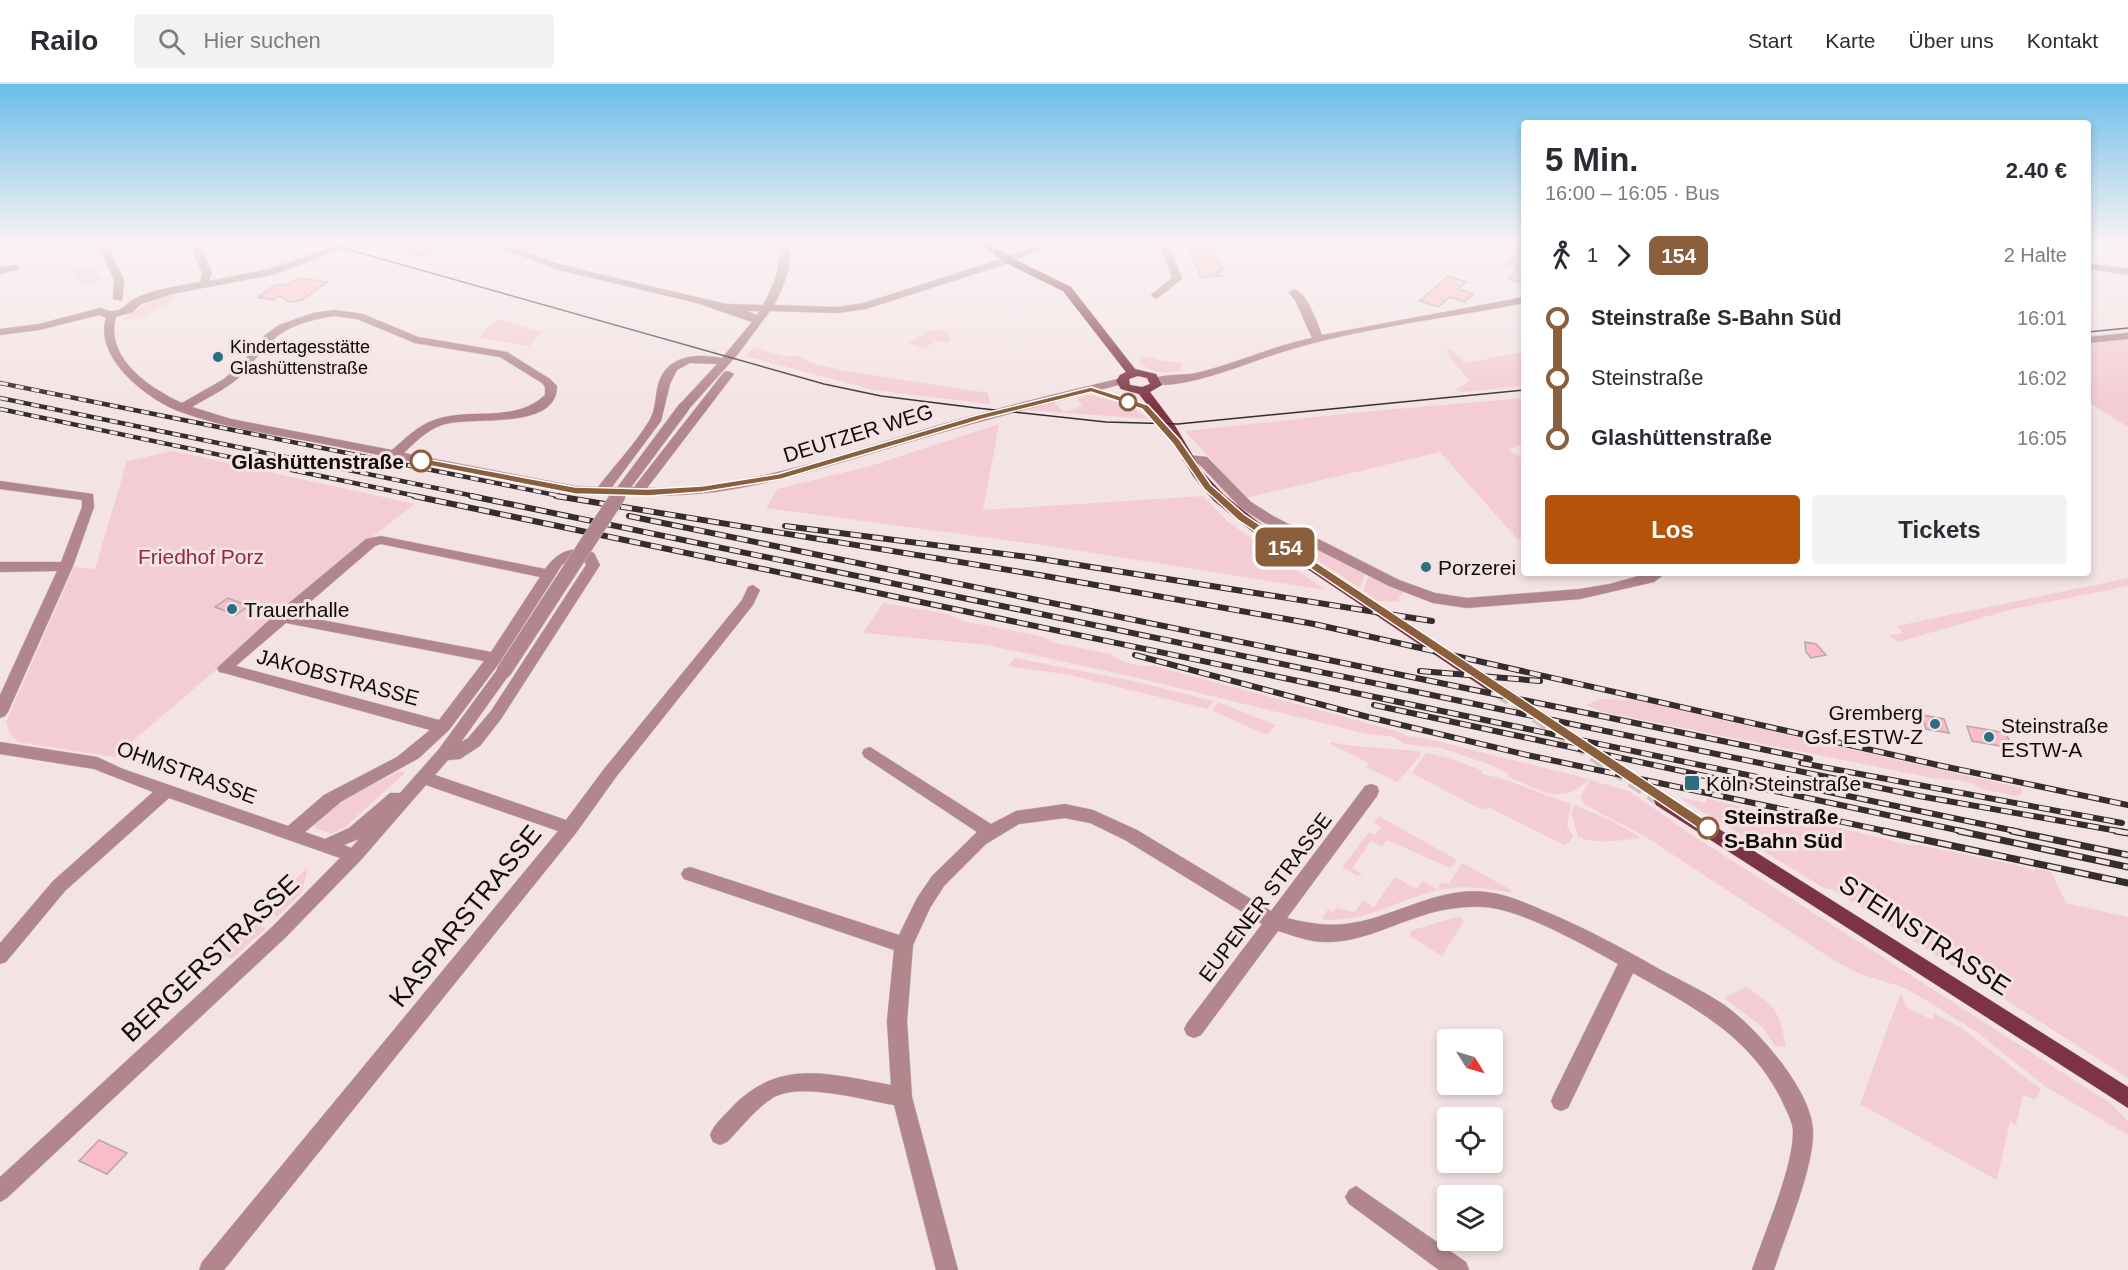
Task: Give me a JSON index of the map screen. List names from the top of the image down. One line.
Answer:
{"streets":{"main road":["STEINSTRASSE"],"street":["DEUTZER WEG","JAKOBSTRASSE","OHMSTRASSE","EUPENER STRASSE","KASPARSTRASSE","BERGERSTRASSE"]},"crossings":[["DEUTZER WEG","BERGERSTRASSE"],["JAKOBSTRASSE","BERGERSTRASSE"],["OHMSTRASSE","BERGERSTRASSE"]],"parks":["Friedhof Porz"],"places":{"other":["Kindertagesstätte Glashüttenstraße","Glashüttenstraße","Porzerei","Trauerhalle","Gremberg Gsf ESTW-Z","Steinstraße ESTW-A","Steinstraße S-Bahn Süd"],"transit":["Köln Steinstraße"]},"lines":["bus line 154"],"north":"bottom right","page":{"header":"Railo","search":"Hier suchen","nav":["Start","Karte","Über uns","Kontakt"],"on_map":"154","heading":["5 Min.","16:00 – 16:05 · Bus","2.40 €"],"legs":["1","154","2 Halte"],"list":[{"name":"Steinstraße S-Bahn Süd","value":"16:01"},{"name":"Steinstraße","value":"16:02"},{"name":"Glashüttenstraße","value":"16:05"}],"buttons":["Los","Tickets"]}}
